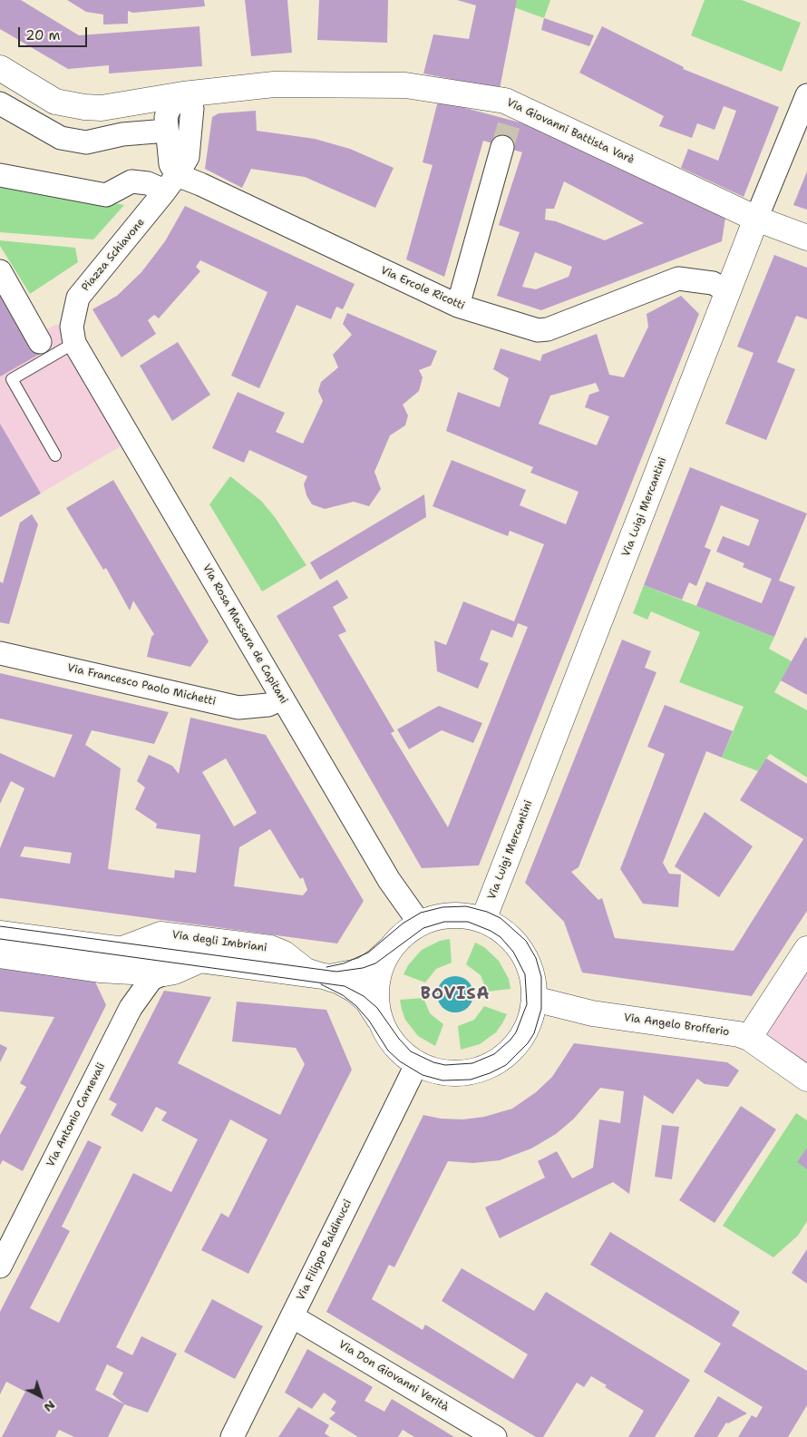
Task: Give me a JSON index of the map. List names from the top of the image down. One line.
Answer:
{"streets":{"street":["Via Giovanni Battista Varè","Piazza Schiavone","Via Ercole Ricotti","Via Luigi Mercantini","Via Rosa Massara de Capitani","Via Francesco Paolo Michetti","Via degli Imbriani","Via Angelo Brofferio","Via Antonio Carnevali","Via Filippo Baldinucci","Via Don Giovanni Verità"]},"crossings":[["Via Giovanni Battista Varè","Piazza Schiavone"],["Via Giovanni Battista Varè","Via Luigi Mercantini"],["Piazza Schiavone","Via Ercole Ricotti"],["Piazza Schiavone","Via Rosa Massara de Capitani"],["Via Ercole Ricotti","Via Luigi Mercantini"],["Via Luigi Mercantini","Via Rosa Massara de Capitani"],["Via Luigi Mercantini","Via degli Imbriani"],["Via Luigi Mercantini","Via Angelo Brofferio"],["Via Luigi Mercantini","Via Filippo Baldinucci"],["Via Rosa Massara de Capitani","Via Francesco Paolo Michetti"],["Via Rosa Massara de Capitani","Via degli Imbriani"],["Via Rosa Massara de Capitani","Via Angelo Brofferio"],["Via Rosa Massara de Capitani","Via Filippo Baldinucci"],["Via degli Imbriani","Via Angelo Brofferio"],["Via degli Imbriani","Via Antonio Carnevali"],["Via degli Imbriani","Via Filippo Baldinucci"],["Via Angelo Brofferio","Via Filippo Baldinucci"],["Via Filippo Baldinucci","Via Don Giovanni Verità"]],"districts":["BOVISA"],"scale_bar":"20 m","north":"bottom right"}
